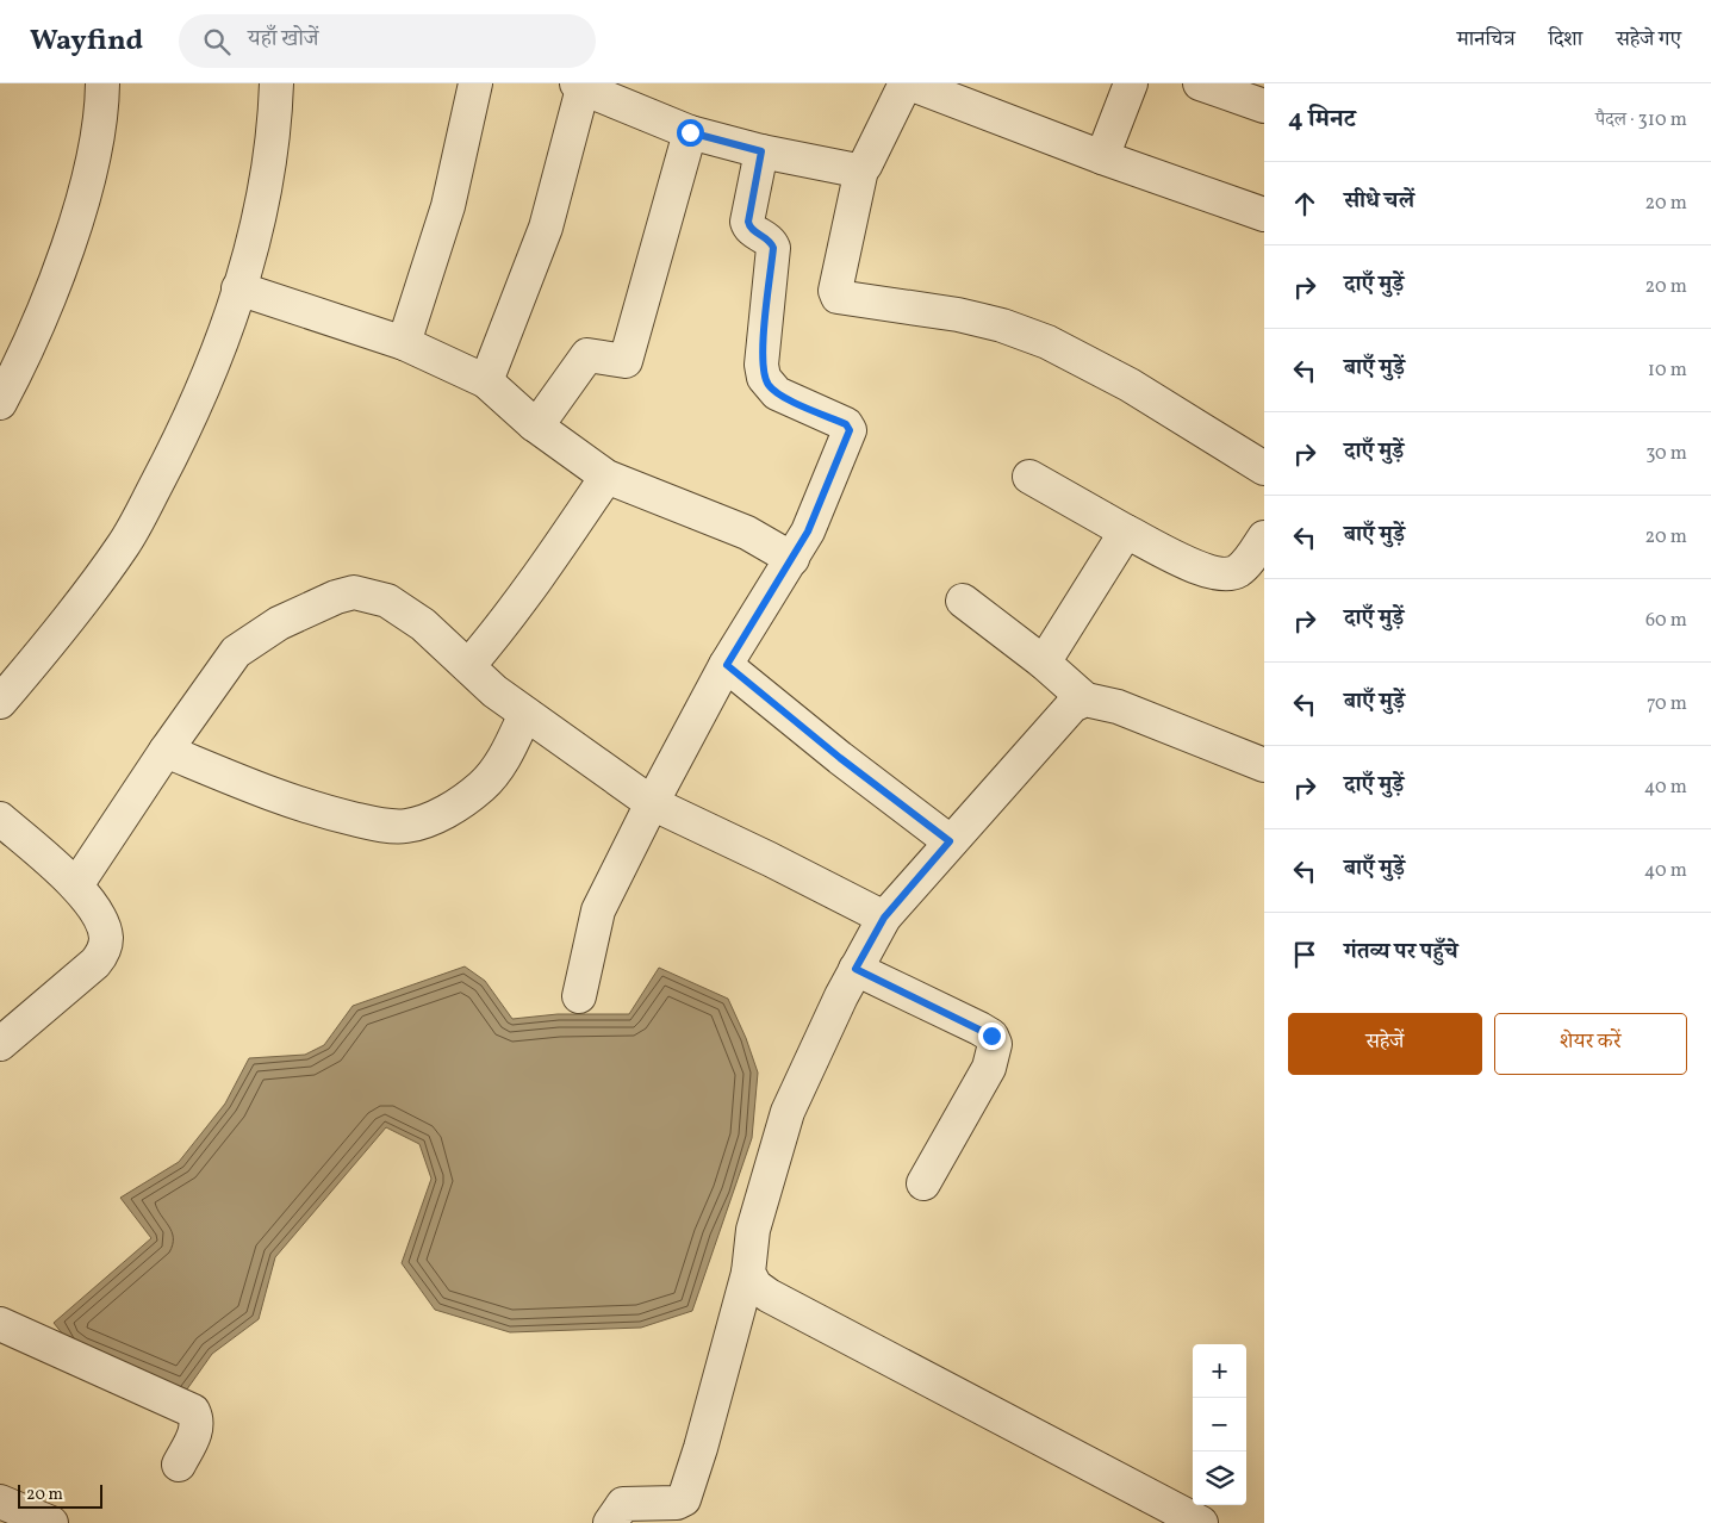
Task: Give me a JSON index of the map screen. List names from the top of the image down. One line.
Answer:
{"scale_bar":"20 m","page":{"header":"Wayfind","search":"यहाँ खोजें","nav":["मानचित्र","दिशा","सहेजे गए"],"heading":["4 मिनट","पैदल · 310 m"],"list":[["सीधे चलें","20 m"],["दाएँ मुड़ें","20 m"],["बाएँ मुड़ें","10 m"],["दाएँ मुड़ें","30 m"],["बाएँ मुड़ें","20 m"],["दाएँ मुड़ें","60 m"],["बाएँ मुड़ें","70 m"],["दाएँ मुड़ें","40 m"],["बाएँ मुड़ें","40 m"],"गंतव्य पर पहुँचे"],"buttons":["सहेजें","शेयर करें"],"map_buttons":["+","−"],"scale":"20 m"}}
